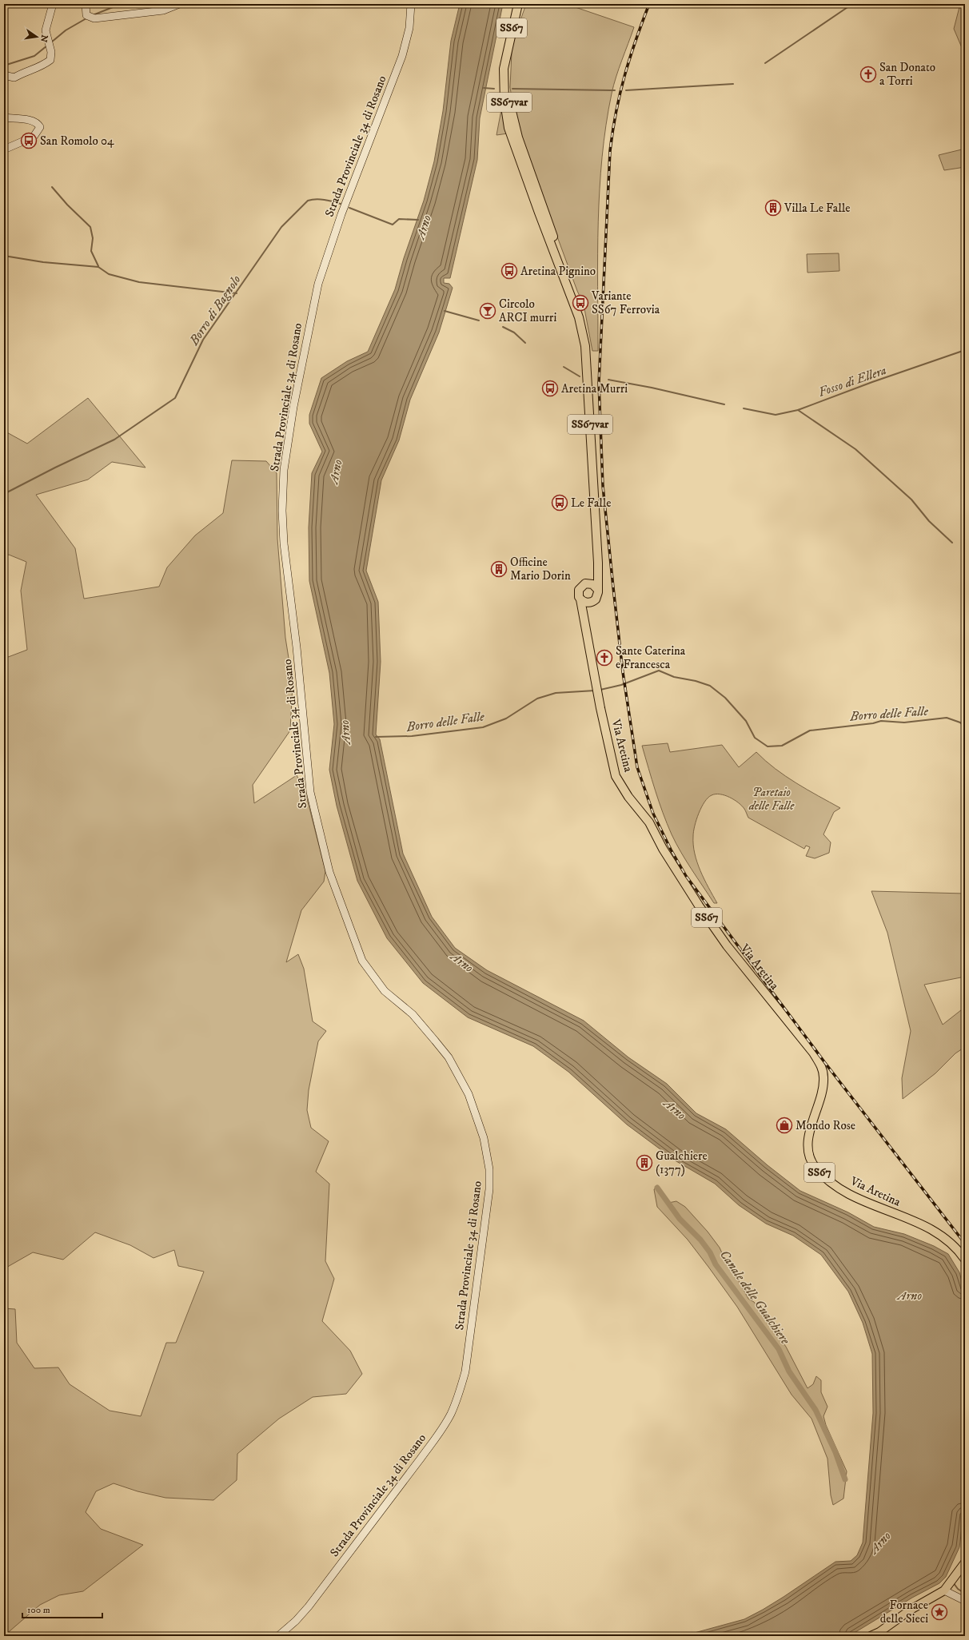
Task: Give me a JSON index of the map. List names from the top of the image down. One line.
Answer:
{"streets":{"main road":["SS67","SS67var","Strada Provinciale 34 di Rosano","Via Aretina"]},"crossings":[["SS67","SS67var"],["SS67var","Via Aretina"]],"water":["Arno","Borro di Bagnolo","Fosso di Ellera","Borro delle Falle","Canale delle Gualchiere"],"parks":["Paretaio delle Falle"],"places":{"church":["San Donato a Torri","Sante Caterina e Francesca"],"bus stop":["San Romolo 04","Aretina Pignino","Variante SS67 Ferrovia","Aretina Murri","Le Falle"],"building":["Villa Le Falle","Officine Mario Dorin","Gualchiere (1377)"],"bar":["Circolo ARCI murri"],"shop":["Mondo Rose"],"place":["Fornace delle Sieci"]},"scale_bar":"100 m","north":"right"}
